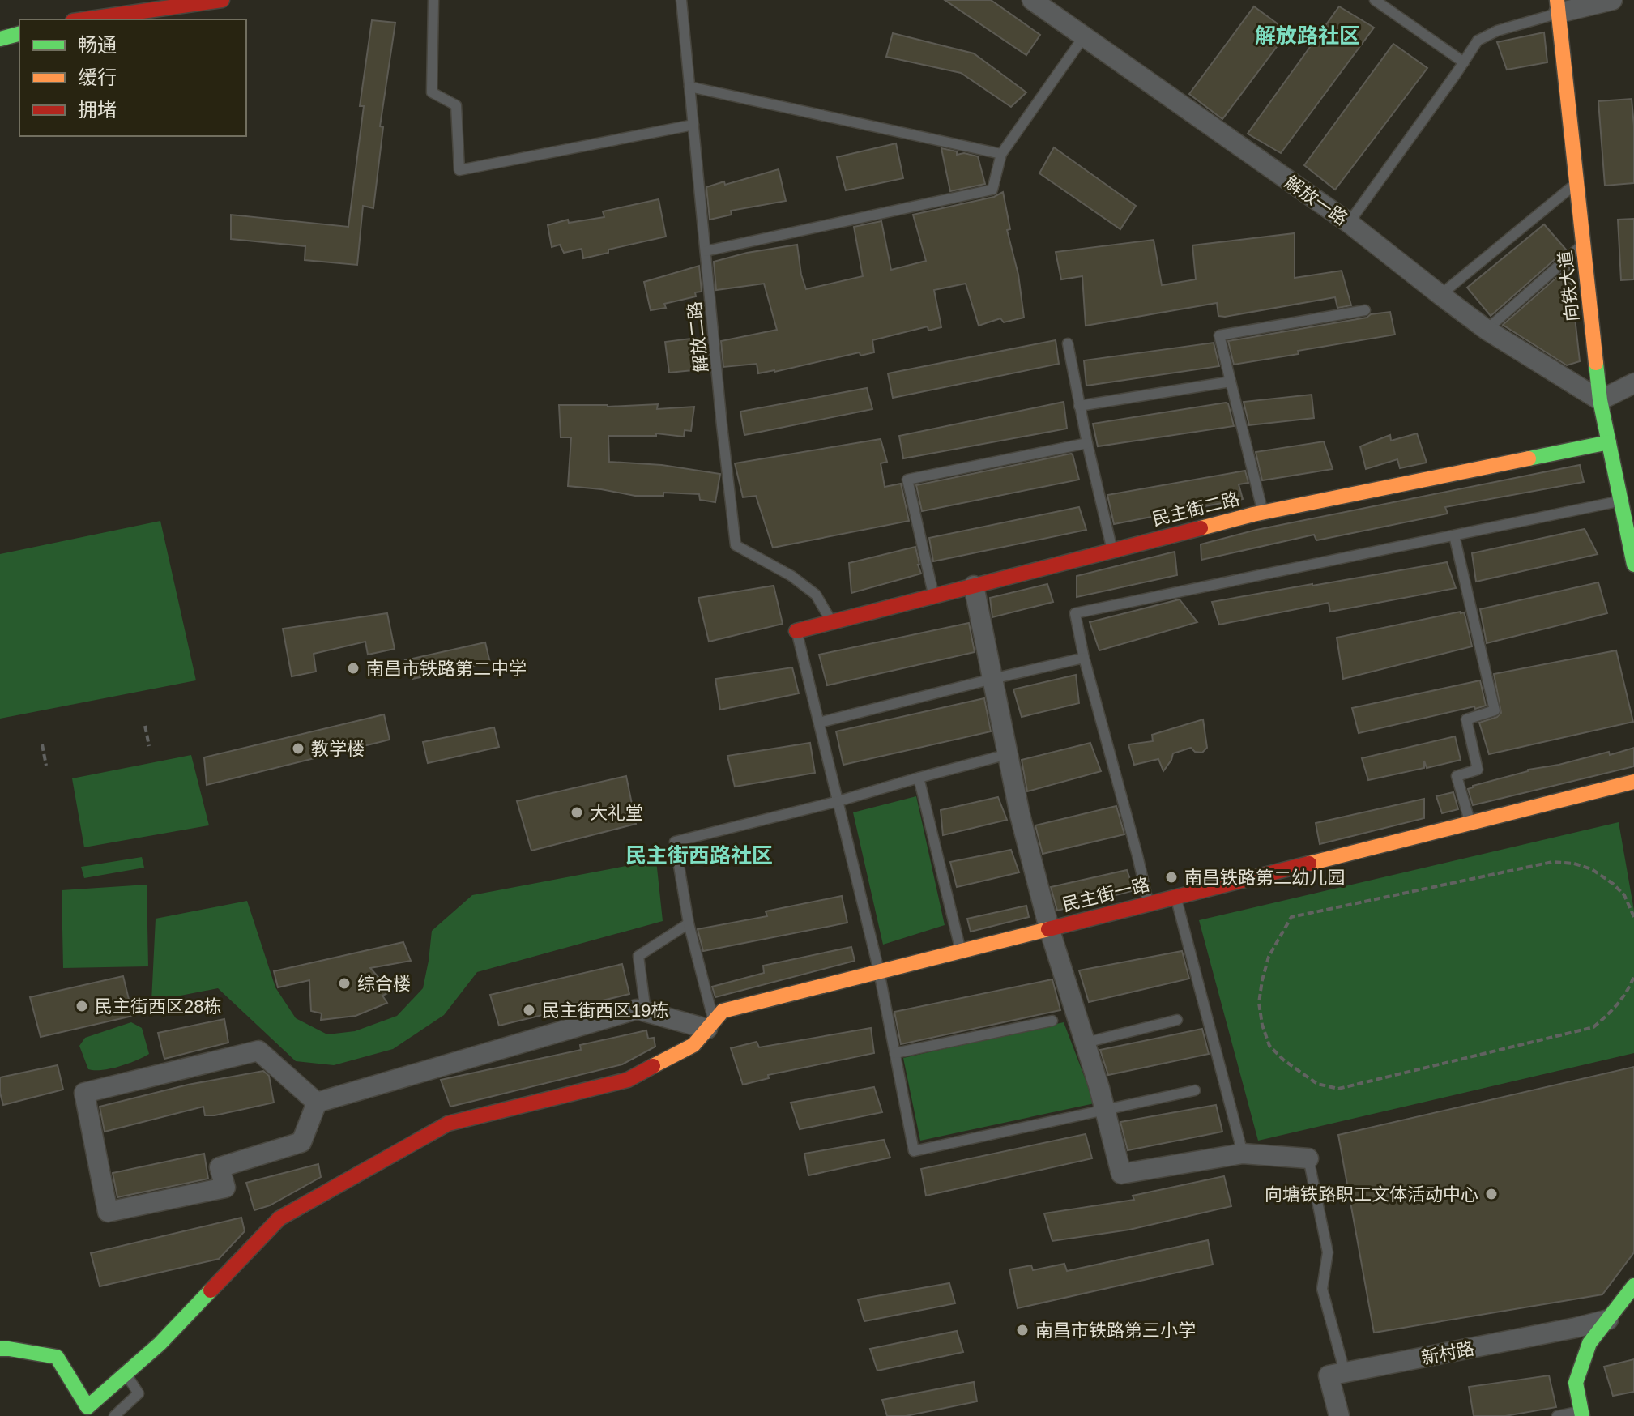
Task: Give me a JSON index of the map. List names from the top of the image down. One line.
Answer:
{"streets":{"street":["解放一路","向铁大道","民主街二路","民主街一路","新村路"],"lane":["解放二路"]},"crossings":[["解放一路","向铁大道"],["向铁大道","民主街二路"],["解放二路","民主街二路"]],"districts":["解放路社区","民主街西路社区"],"places":["南昌市铁路第二中学","教学楼","大礼堂","南昌铁路第二幼儿园","综合楼","民主街西区28栋","民主街西区19栋","向塘铁路职工文体活动中心","南昌市铁路第三小学"],"legend":["畅通","缓行","拥堵"]}
